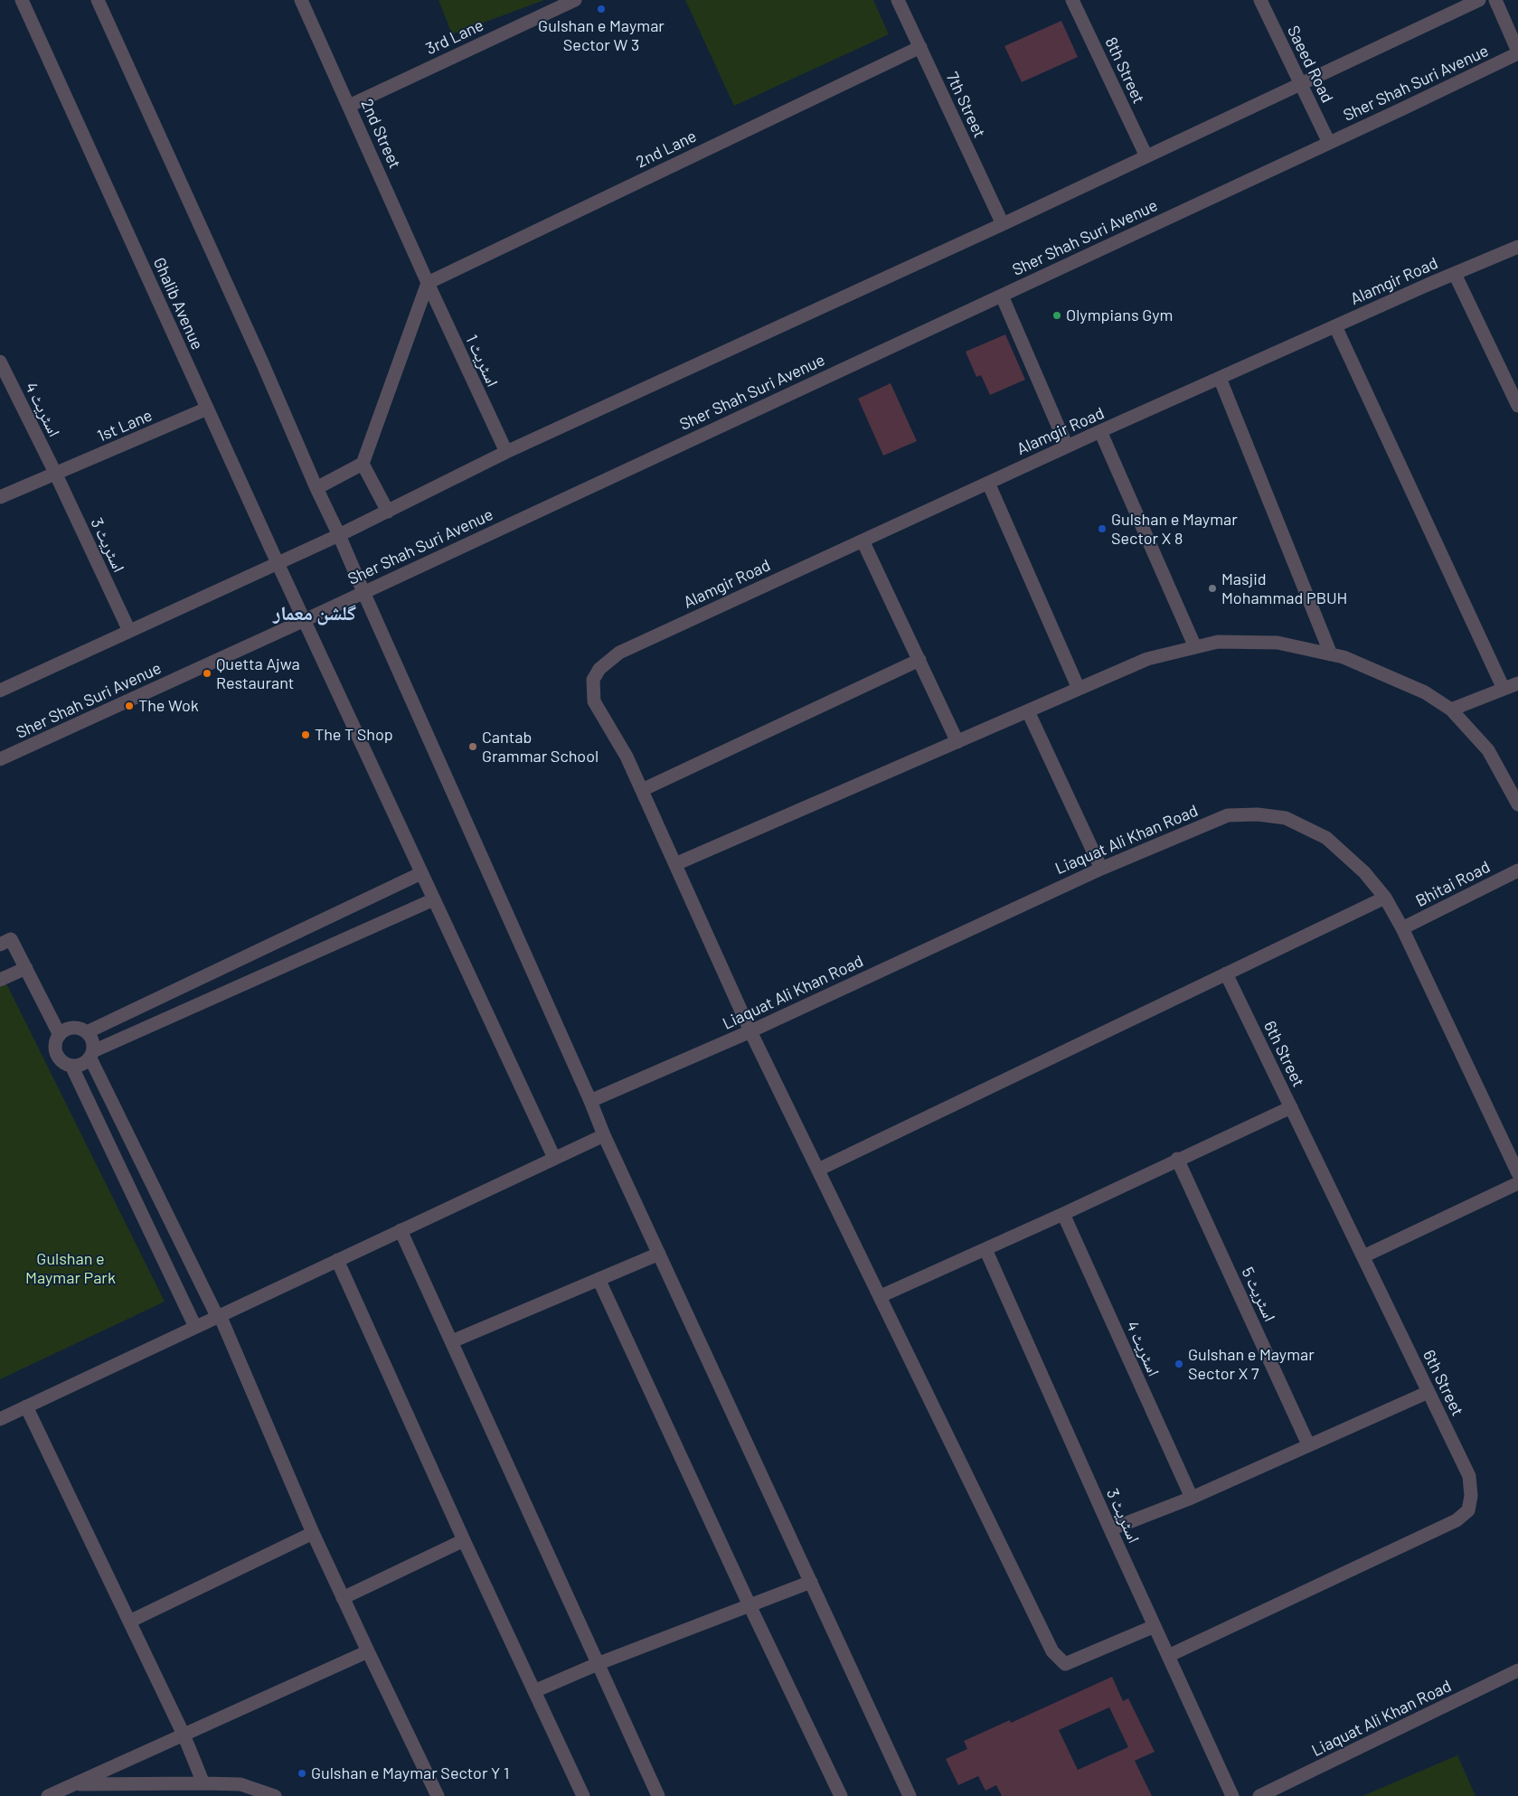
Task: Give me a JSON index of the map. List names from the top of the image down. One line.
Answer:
{"streets":{"street":["3rd Lane","Saeed Road","8th Street","Sher Shah Suri Avenue","7th Street","2nd Street","2nd Lane","Alamgir Road","Ghalib Avenue","اسٹریٹ 1","اسٹریٹ 4","1st Lane","اسٹریٹ 3","Liaquat Ali Khan Road","Bhitai Road","6th Street","اسٹریٹ 5"]},"crossings":[["3rd Lane","2nd Street"],["Saeed Road","Sher Shah Suri Avenue"],["Sher Shah Suri Avenue","Ghalib Avenue"],["7th Street","2nd Lane"],["2nd Street","2nd Lane"],["2nd Street","اسٹریٹ 1"],["2nd Lane","اسٹریٹ 1"],["Alamgir Road","اسٹریٹ 3"],["Alamgir Road","Liaquat Ali Khan Road"],["Ghalib Avenue","1st Lane"],["اسٹریٹ 4","1st Lane"],["اسٹریٹ 4","اسٹریٹ 3"],["1st Lane","اسٹریٹ 3"],["اسٹریٹ 3","6th Street"],["Liaquat Ali Khan Road","Bhitai Road"]],"districts":["گلشن معمار"],"parks":["Gulshan e Maymar Park"],"places":["Gulshan e Maymar Sector W 3","Olympians Gym","Gulshan e Maymar Sector X 8","Masjid Mohammad PBUH","Quetta Ajwa Restaurant","The Wok","The T Shop","Cantab Grammar School","Gulshan e Maymar Sector X 7","Gulshan e Maymar Sector Y 1"]}
